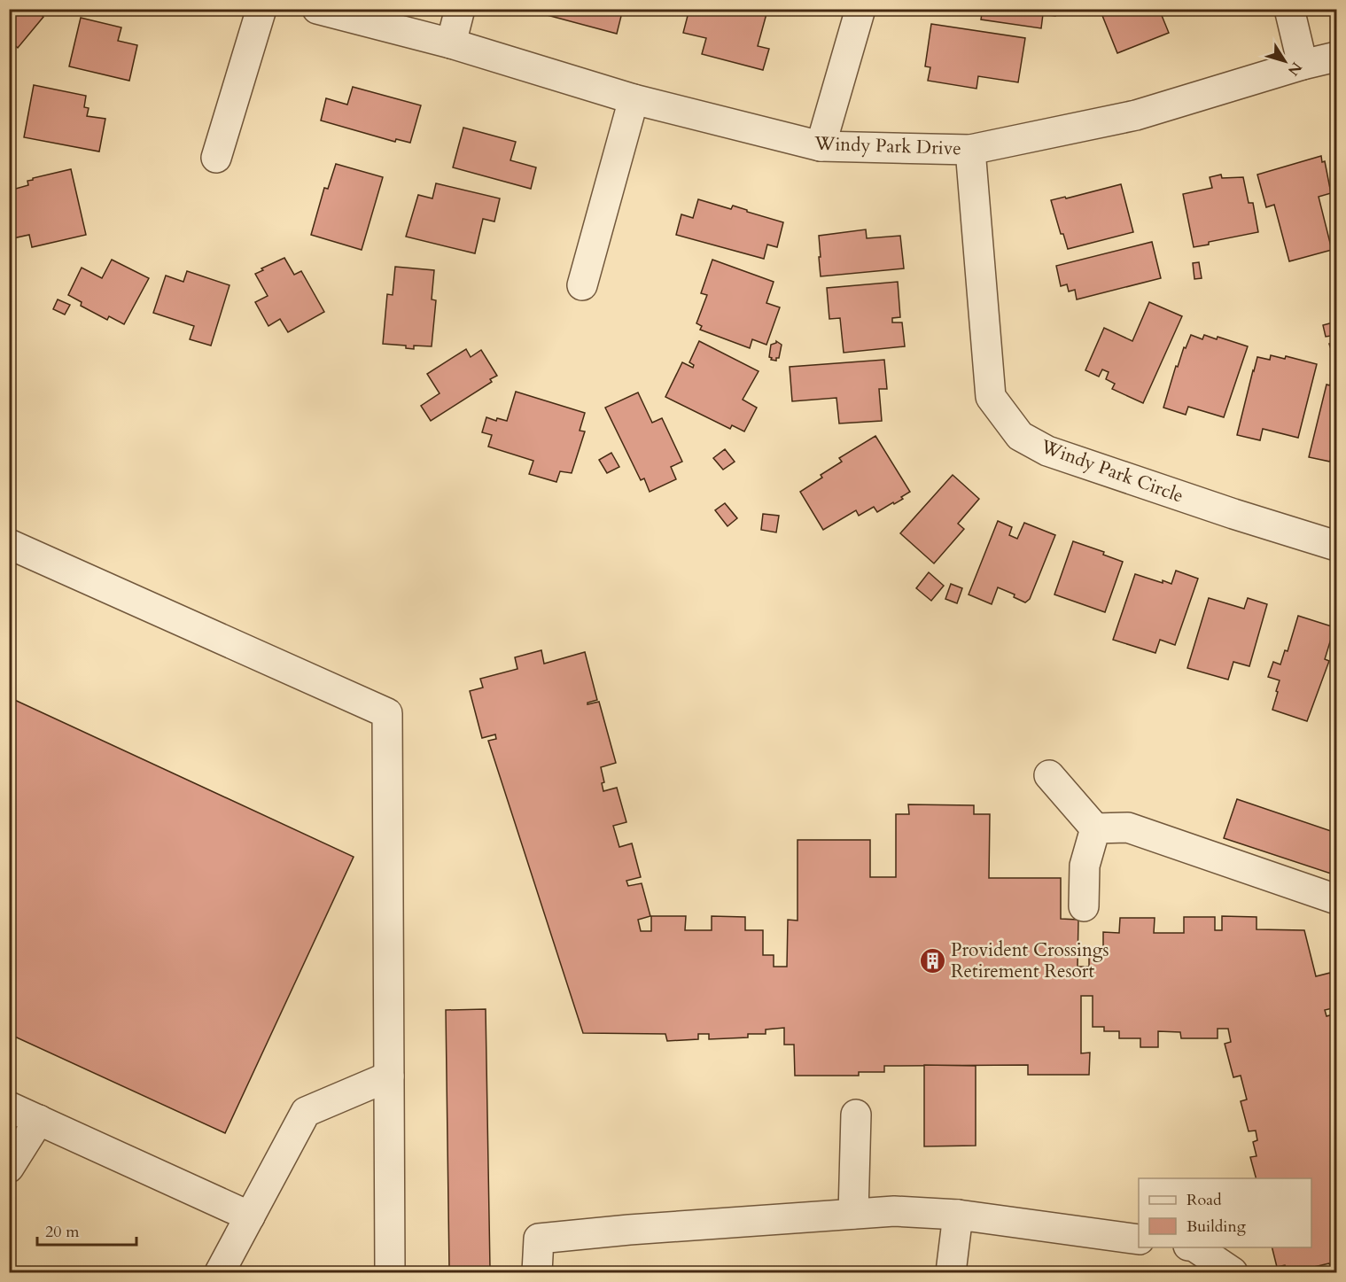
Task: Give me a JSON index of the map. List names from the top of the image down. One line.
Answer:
{"streets":{"street":["Windy Park Drive","Windy Park Circle"]},"crossings":[["Windy Park Drive","Windy Park Circle"]],"places":{"building":["Provident Crossings Retirement Resort"]},"legend":["Road","Building"],"scale_bar":"20 m","north":"bottom right"}
